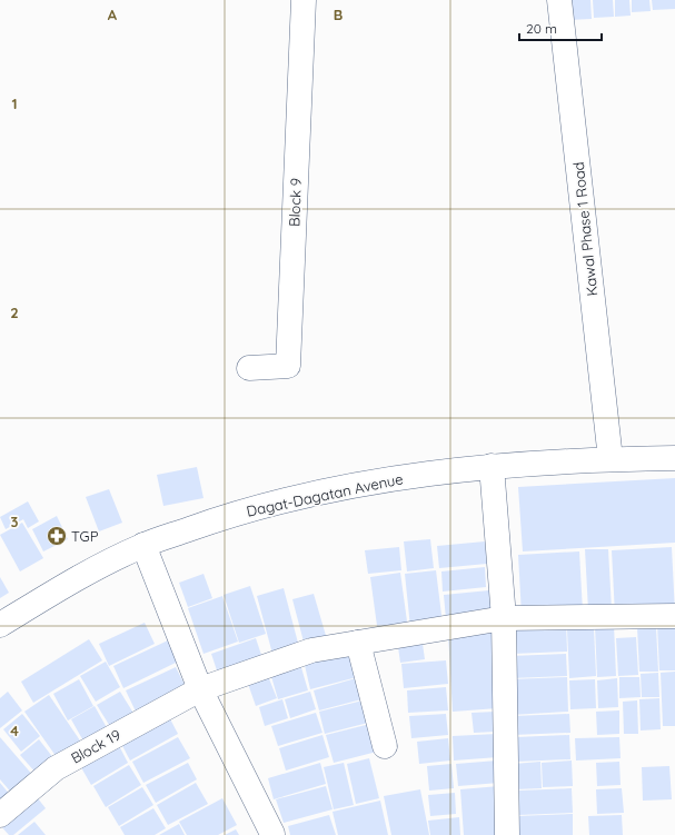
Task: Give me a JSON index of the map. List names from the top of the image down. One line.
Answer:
{"streets":{"street":["Block 9","Kawal Phase 1 Road","Dagat-Dagatan Avenue","Block 19"]},"crossings":[["Kawal Phase 1 Road","Dagat-Dagatan Avenue"]],"places":{"pharmacy":["TGP"]},"scale_bar":"20 m","grid":{"columns":["A","B"],"rows":["1","2","3","4"]}}
